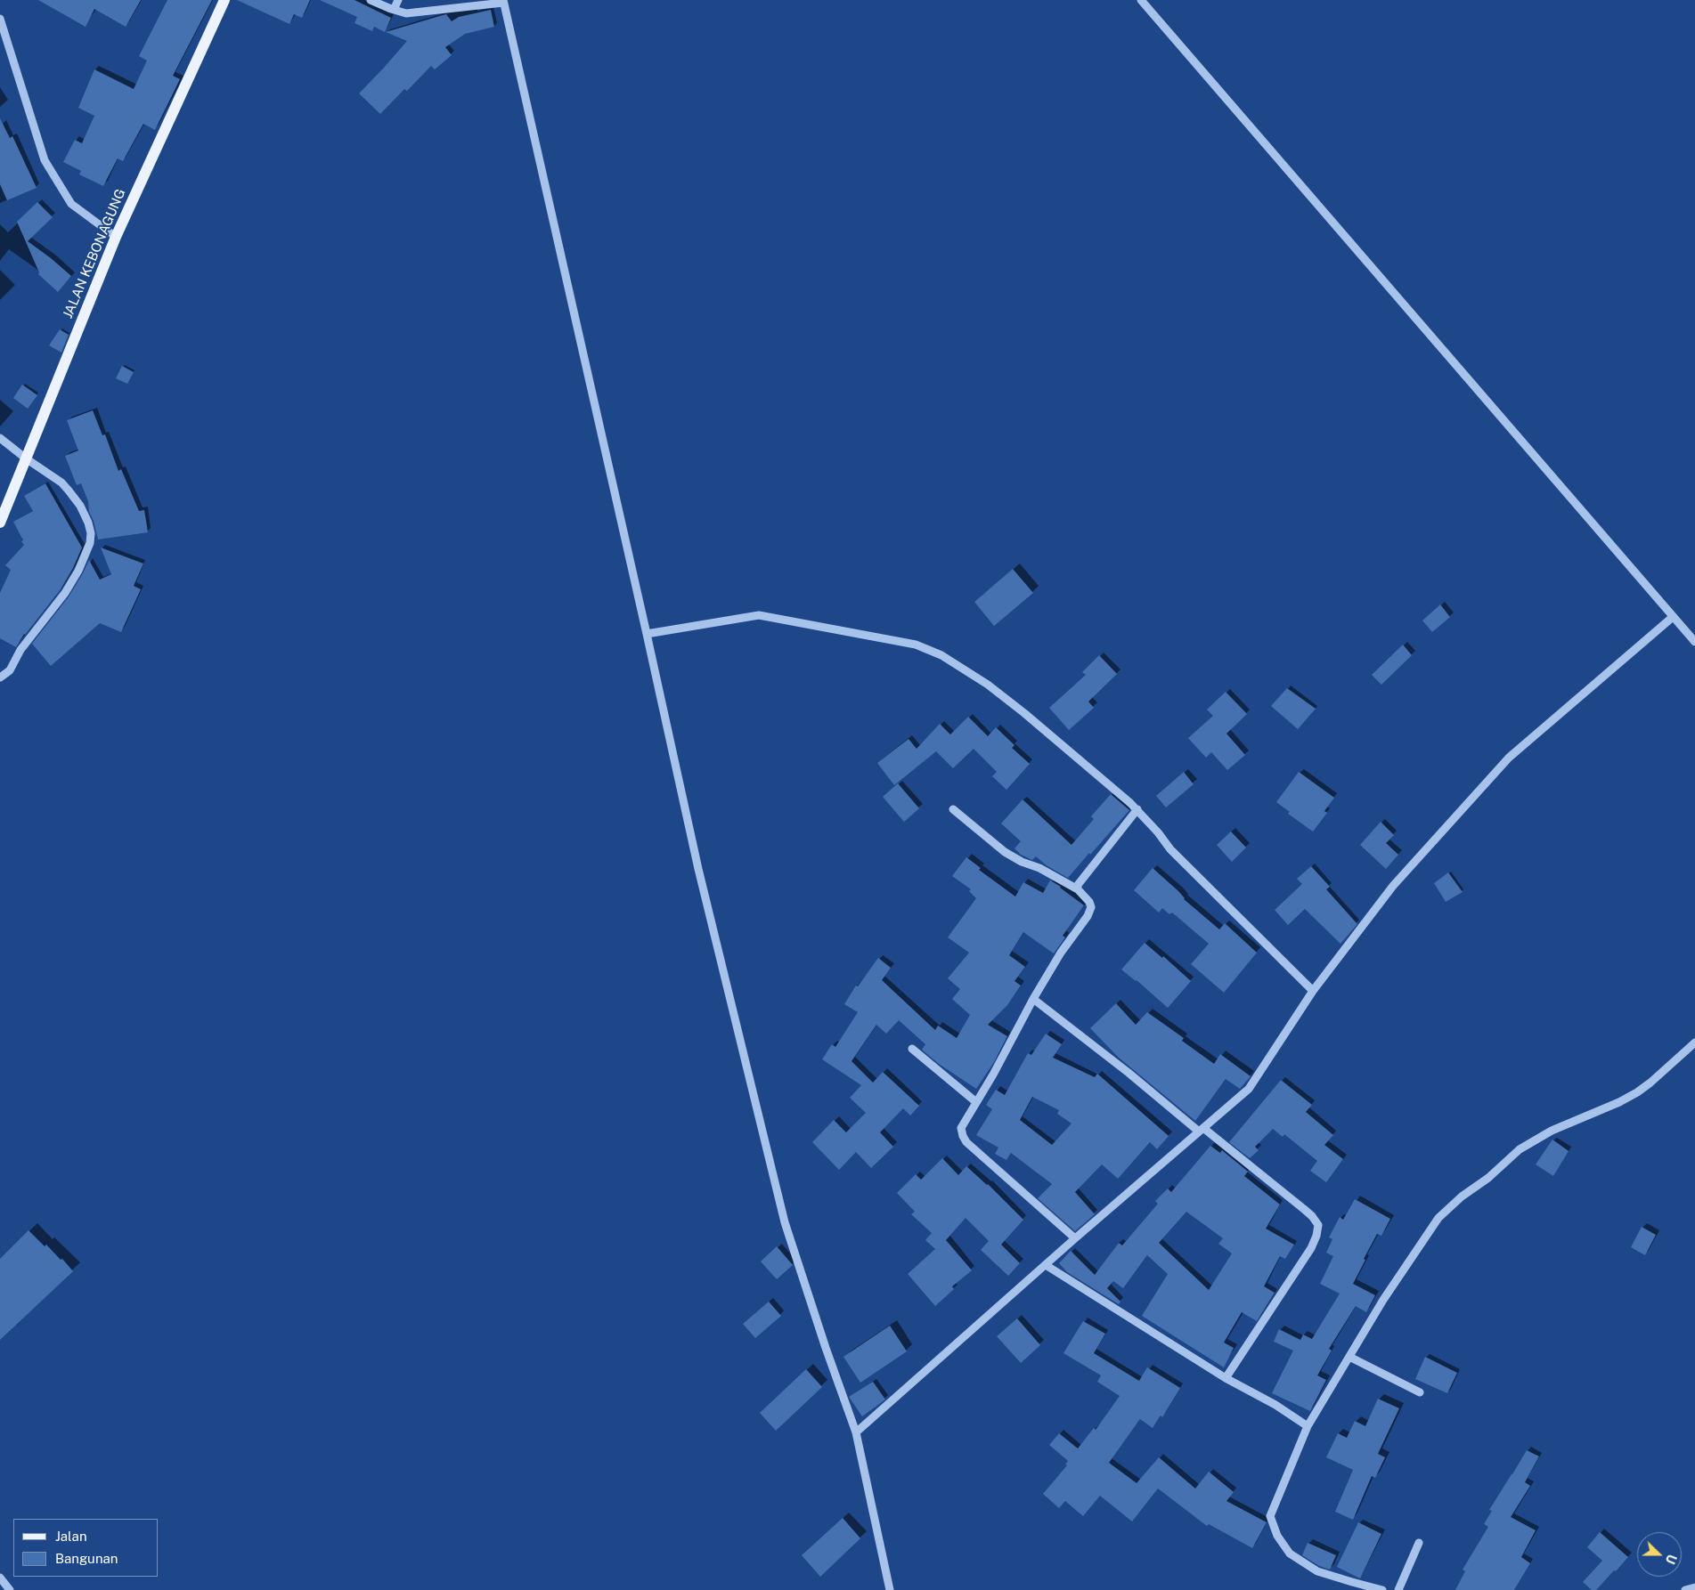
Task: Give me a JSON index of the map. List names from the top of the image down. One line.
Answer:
{"streets":{"main road":["JALAN KEBONAGUNG"]},"legend":["Jalan","Bangunan"],"north":"right"}
